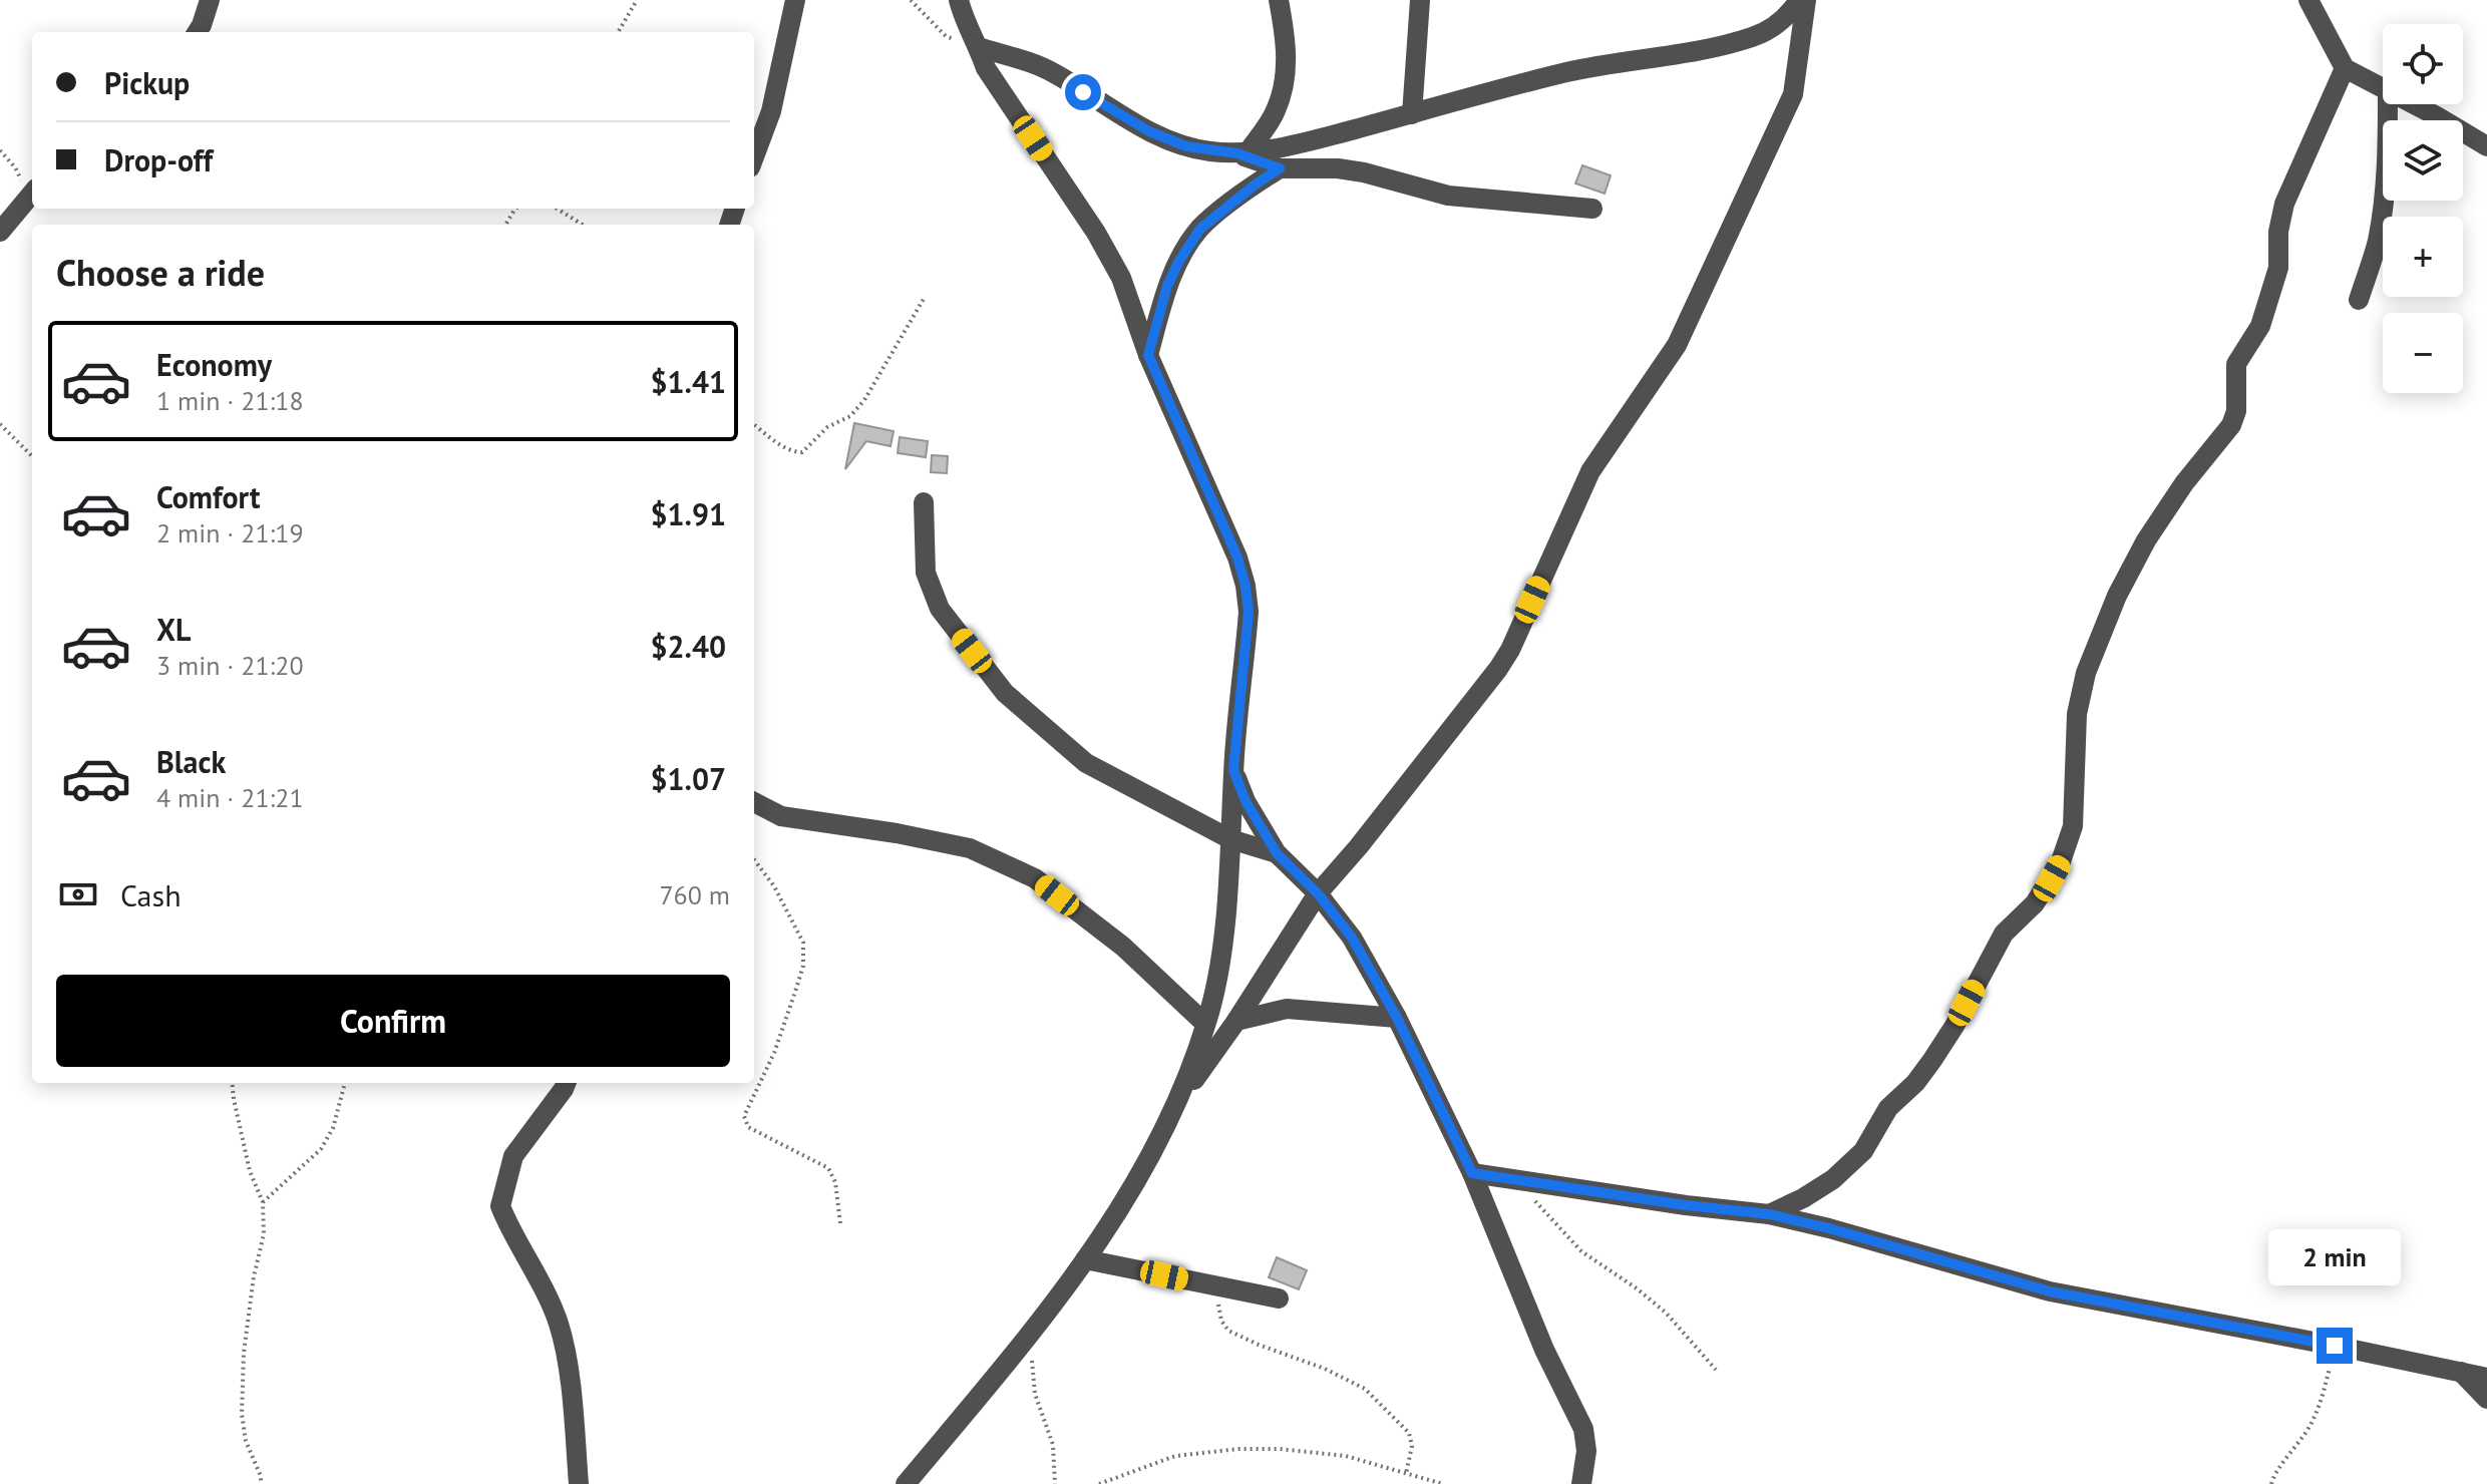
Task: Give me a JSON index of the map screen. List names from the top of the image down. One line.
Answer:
{"page":{"map_buttons":["+","−"],"banner":["Pickup","Drop-off"],"heading":"Choose a ride","list":[{"name":"Economy","note":"1 min · 21:18","value":"$1.41"},{"name":"Comfort","note":"2 min · 21:19","value":"$1.91"},{"name":"XL","note":"3 min · 21:20","value":"$2.40"},{"name":"Black","note":"4 min · 21:21","value":"$1.07"}],"pay":["Cash","760 m"],"buttons":"Confirm","bubble":"2 min"}}
